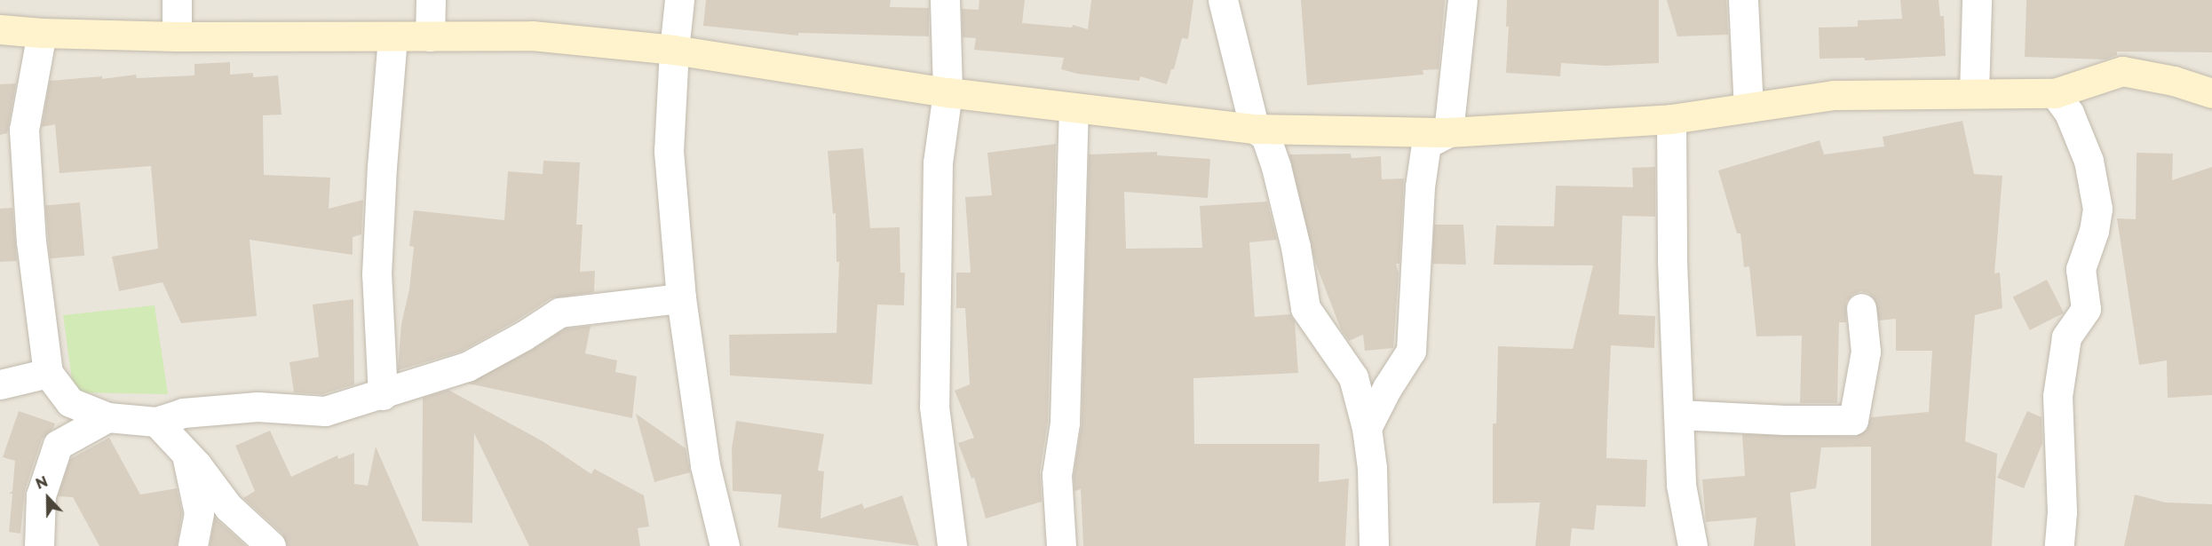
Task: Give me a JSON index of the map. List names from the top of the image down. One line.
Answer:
{"north":"top"}
